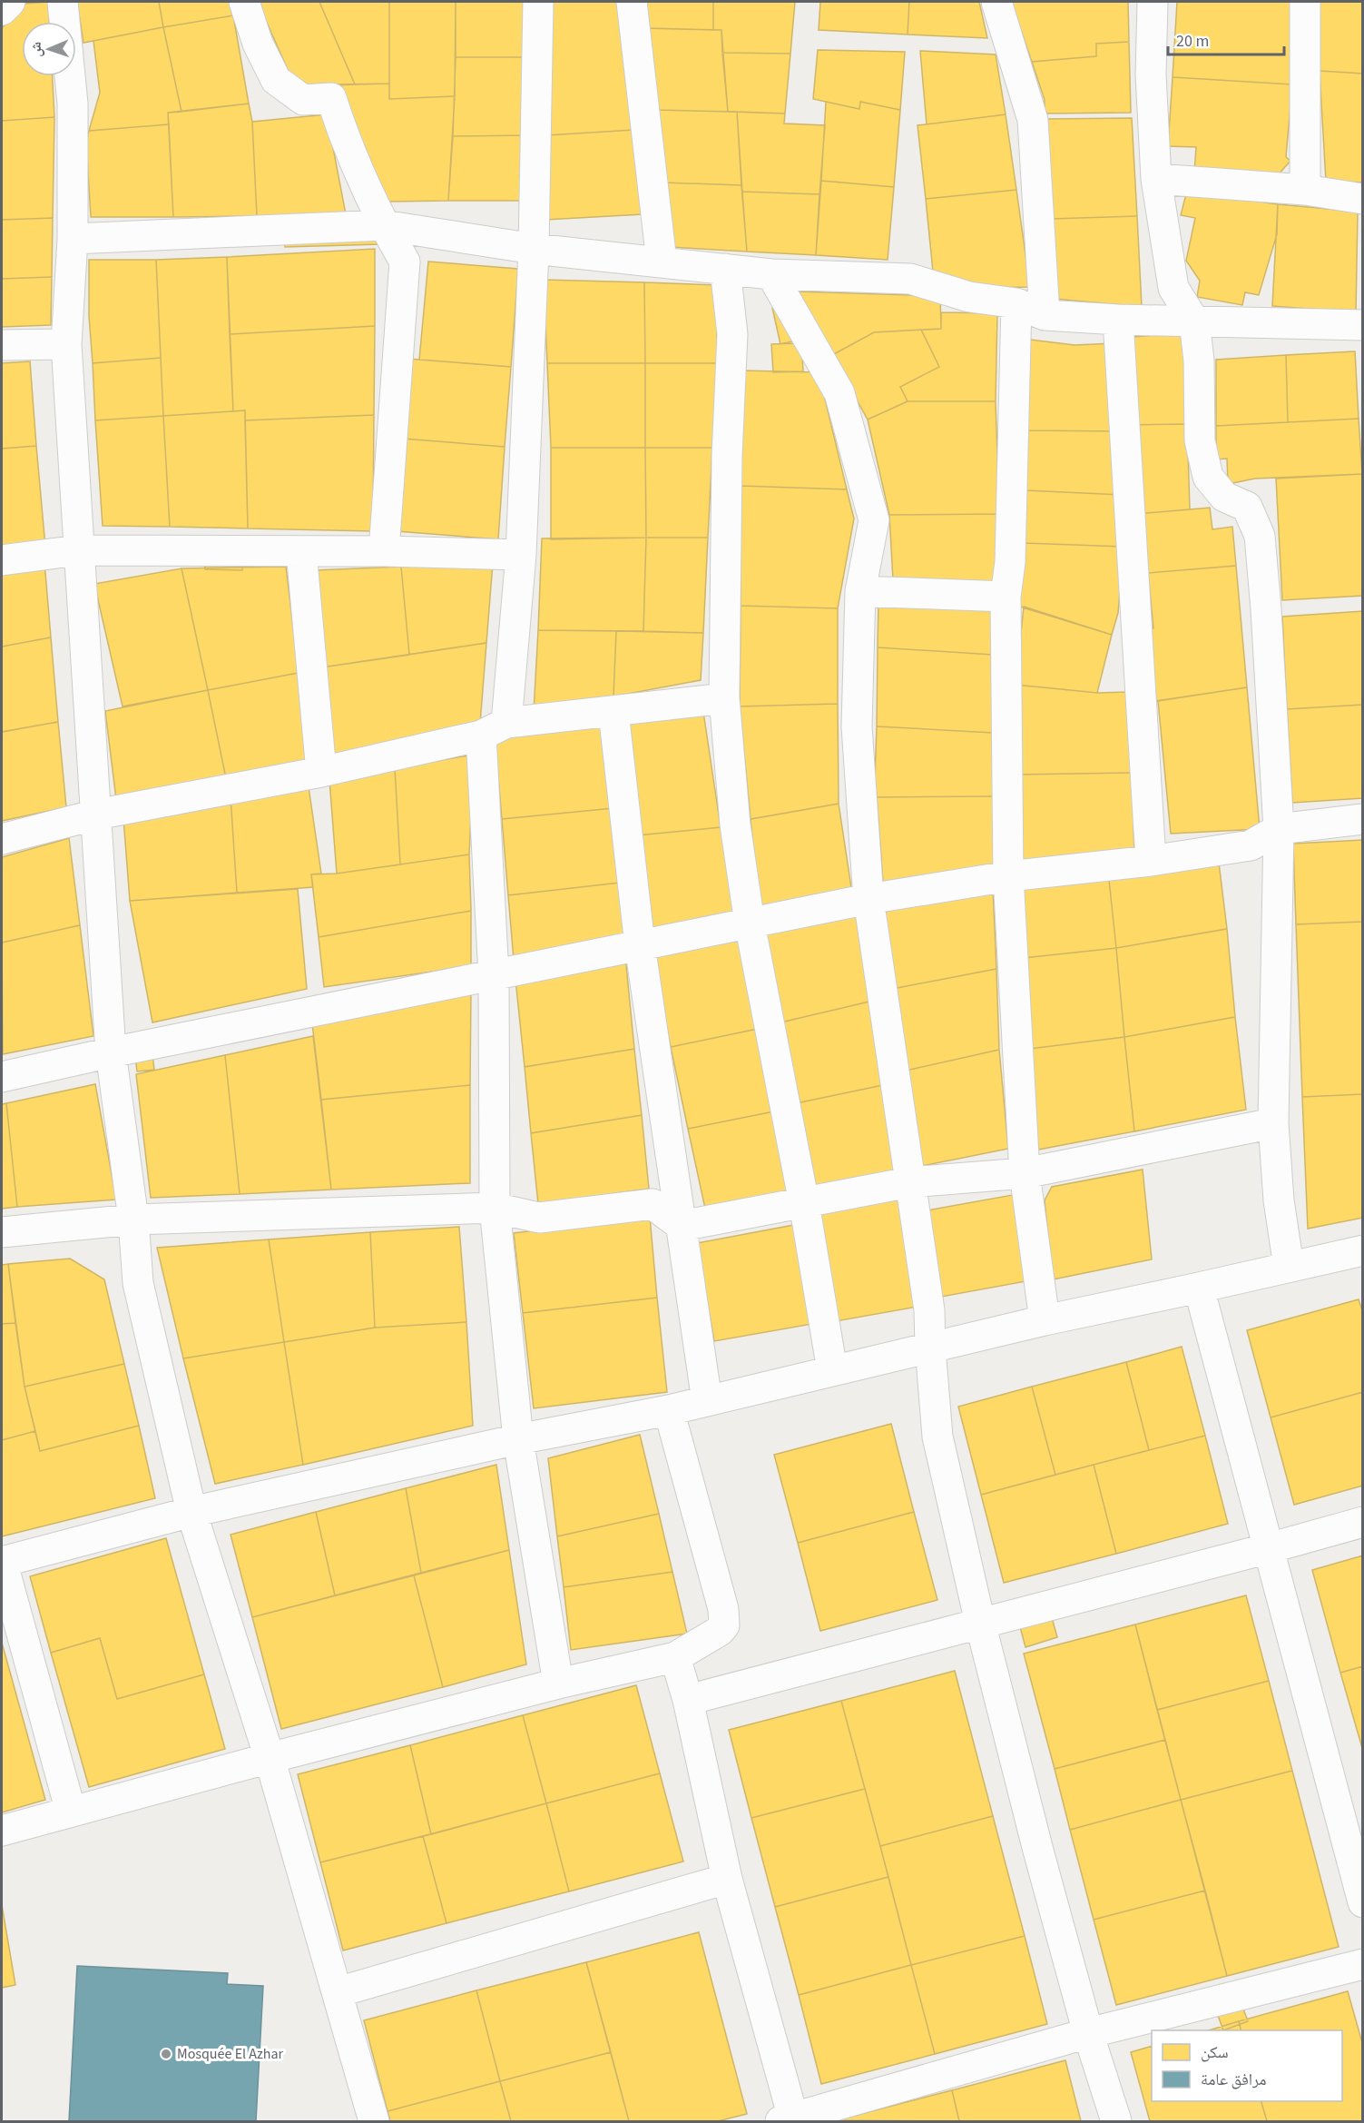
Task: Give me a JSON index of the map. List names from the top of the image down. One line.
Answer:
{"places":["Mosquée El Azhar"],"legend":["سكن","مرافق عامة"],"scale_bar":"20 m","north":"left"}
